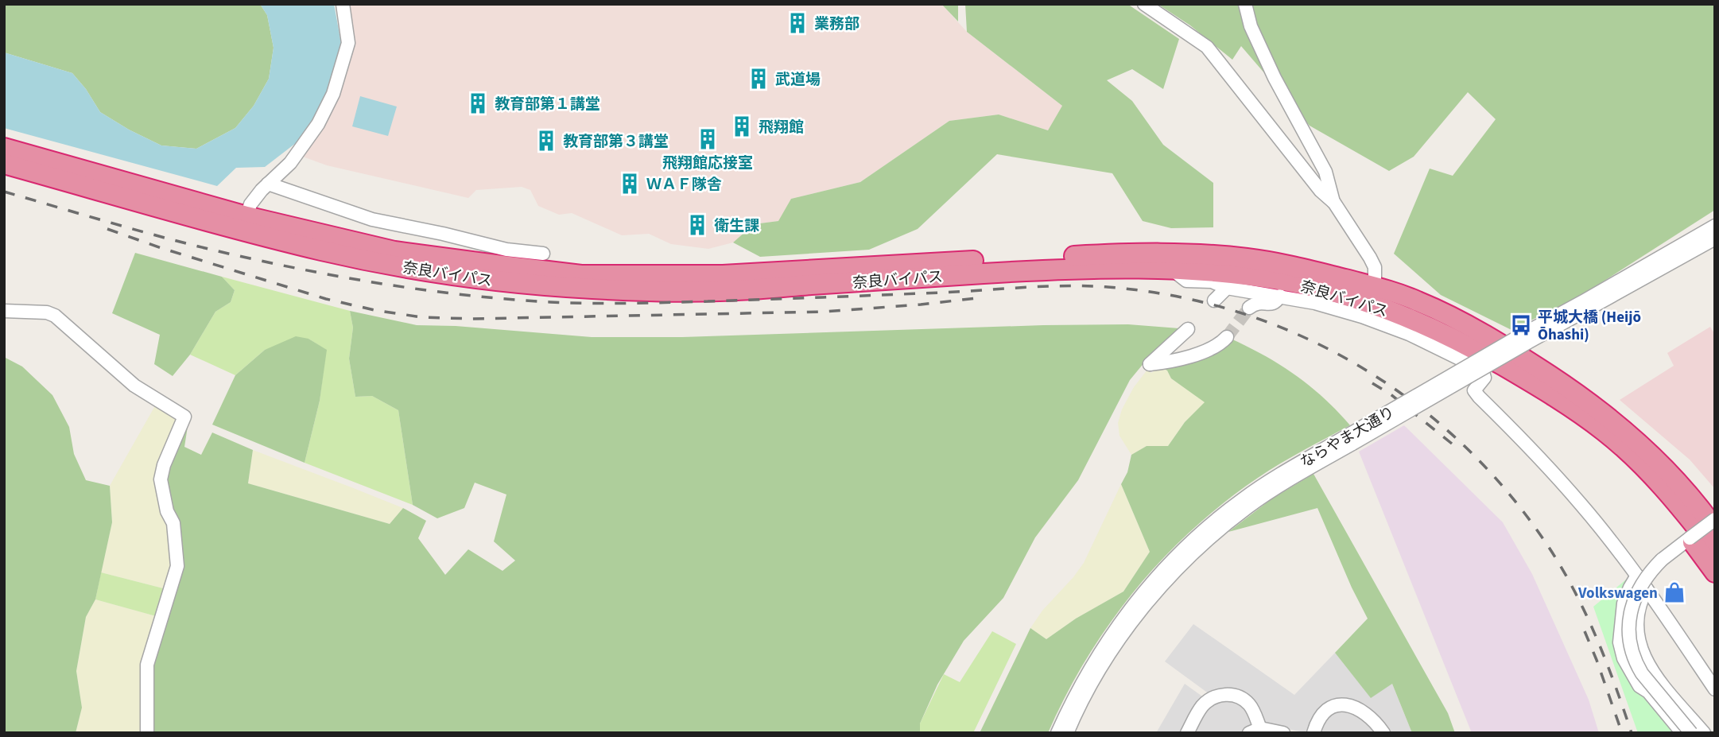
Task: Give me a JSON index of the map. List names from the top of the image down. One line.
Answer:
{"streets":{"highway":["奈良バイパス"],"street":["ならやま大通り"]},"places":{"building":["業務部","武道場","教育部第１講堂","飛翔館","飛翔館応接室","教育部第３講堂","ＷＡＦ隊舎","衛生課"],"bus stop":["平城大橋 (Heijō Ōhashi)"],"shop":["Volkswagen"]}}
